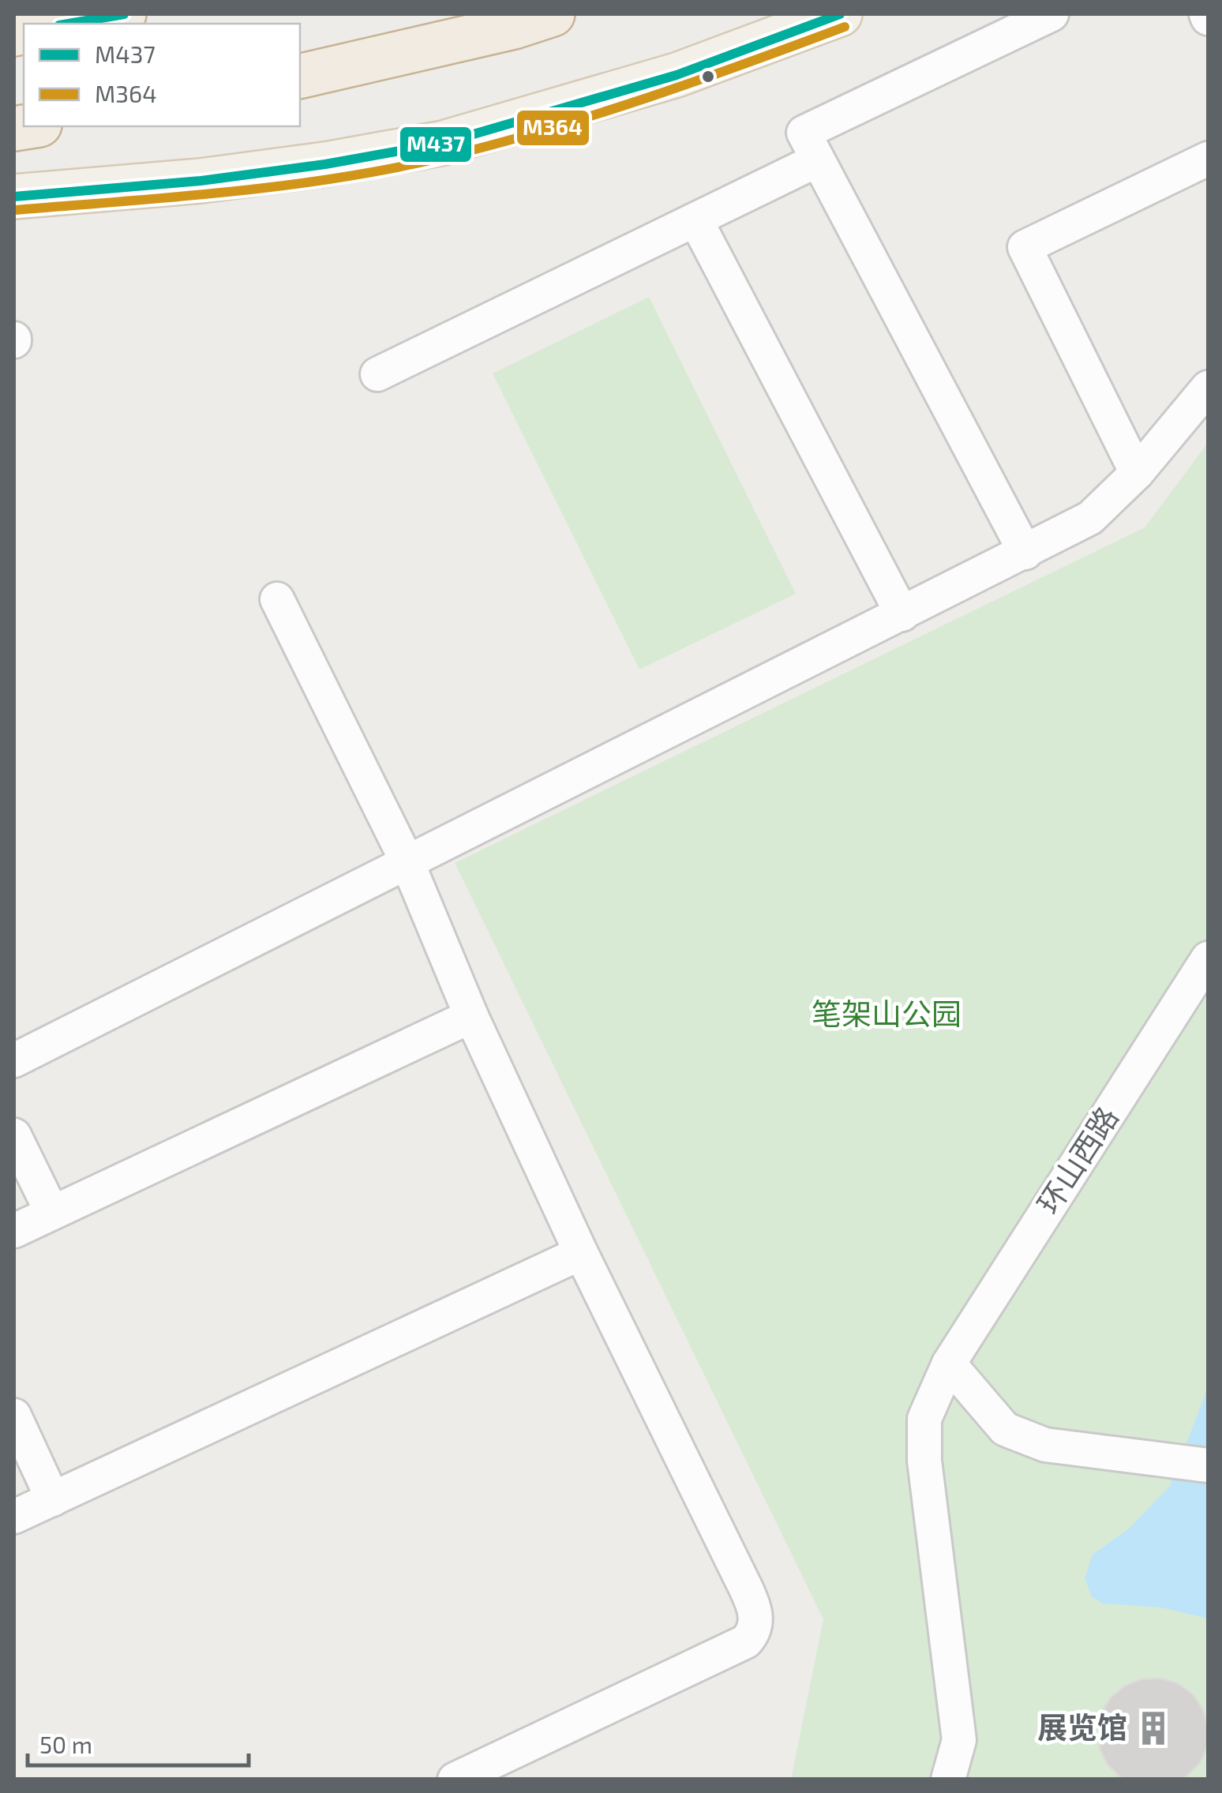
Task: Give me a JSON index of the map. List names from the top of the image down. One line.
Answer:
{"streets":{"lane":["环山西路"]},"parks":["笔架山公园"],"places":{"building":["展览馆"]},"lines":["transit line M437","transit line M364"],"legend":["M437","M364"],"scale_bar":"50 m"}
